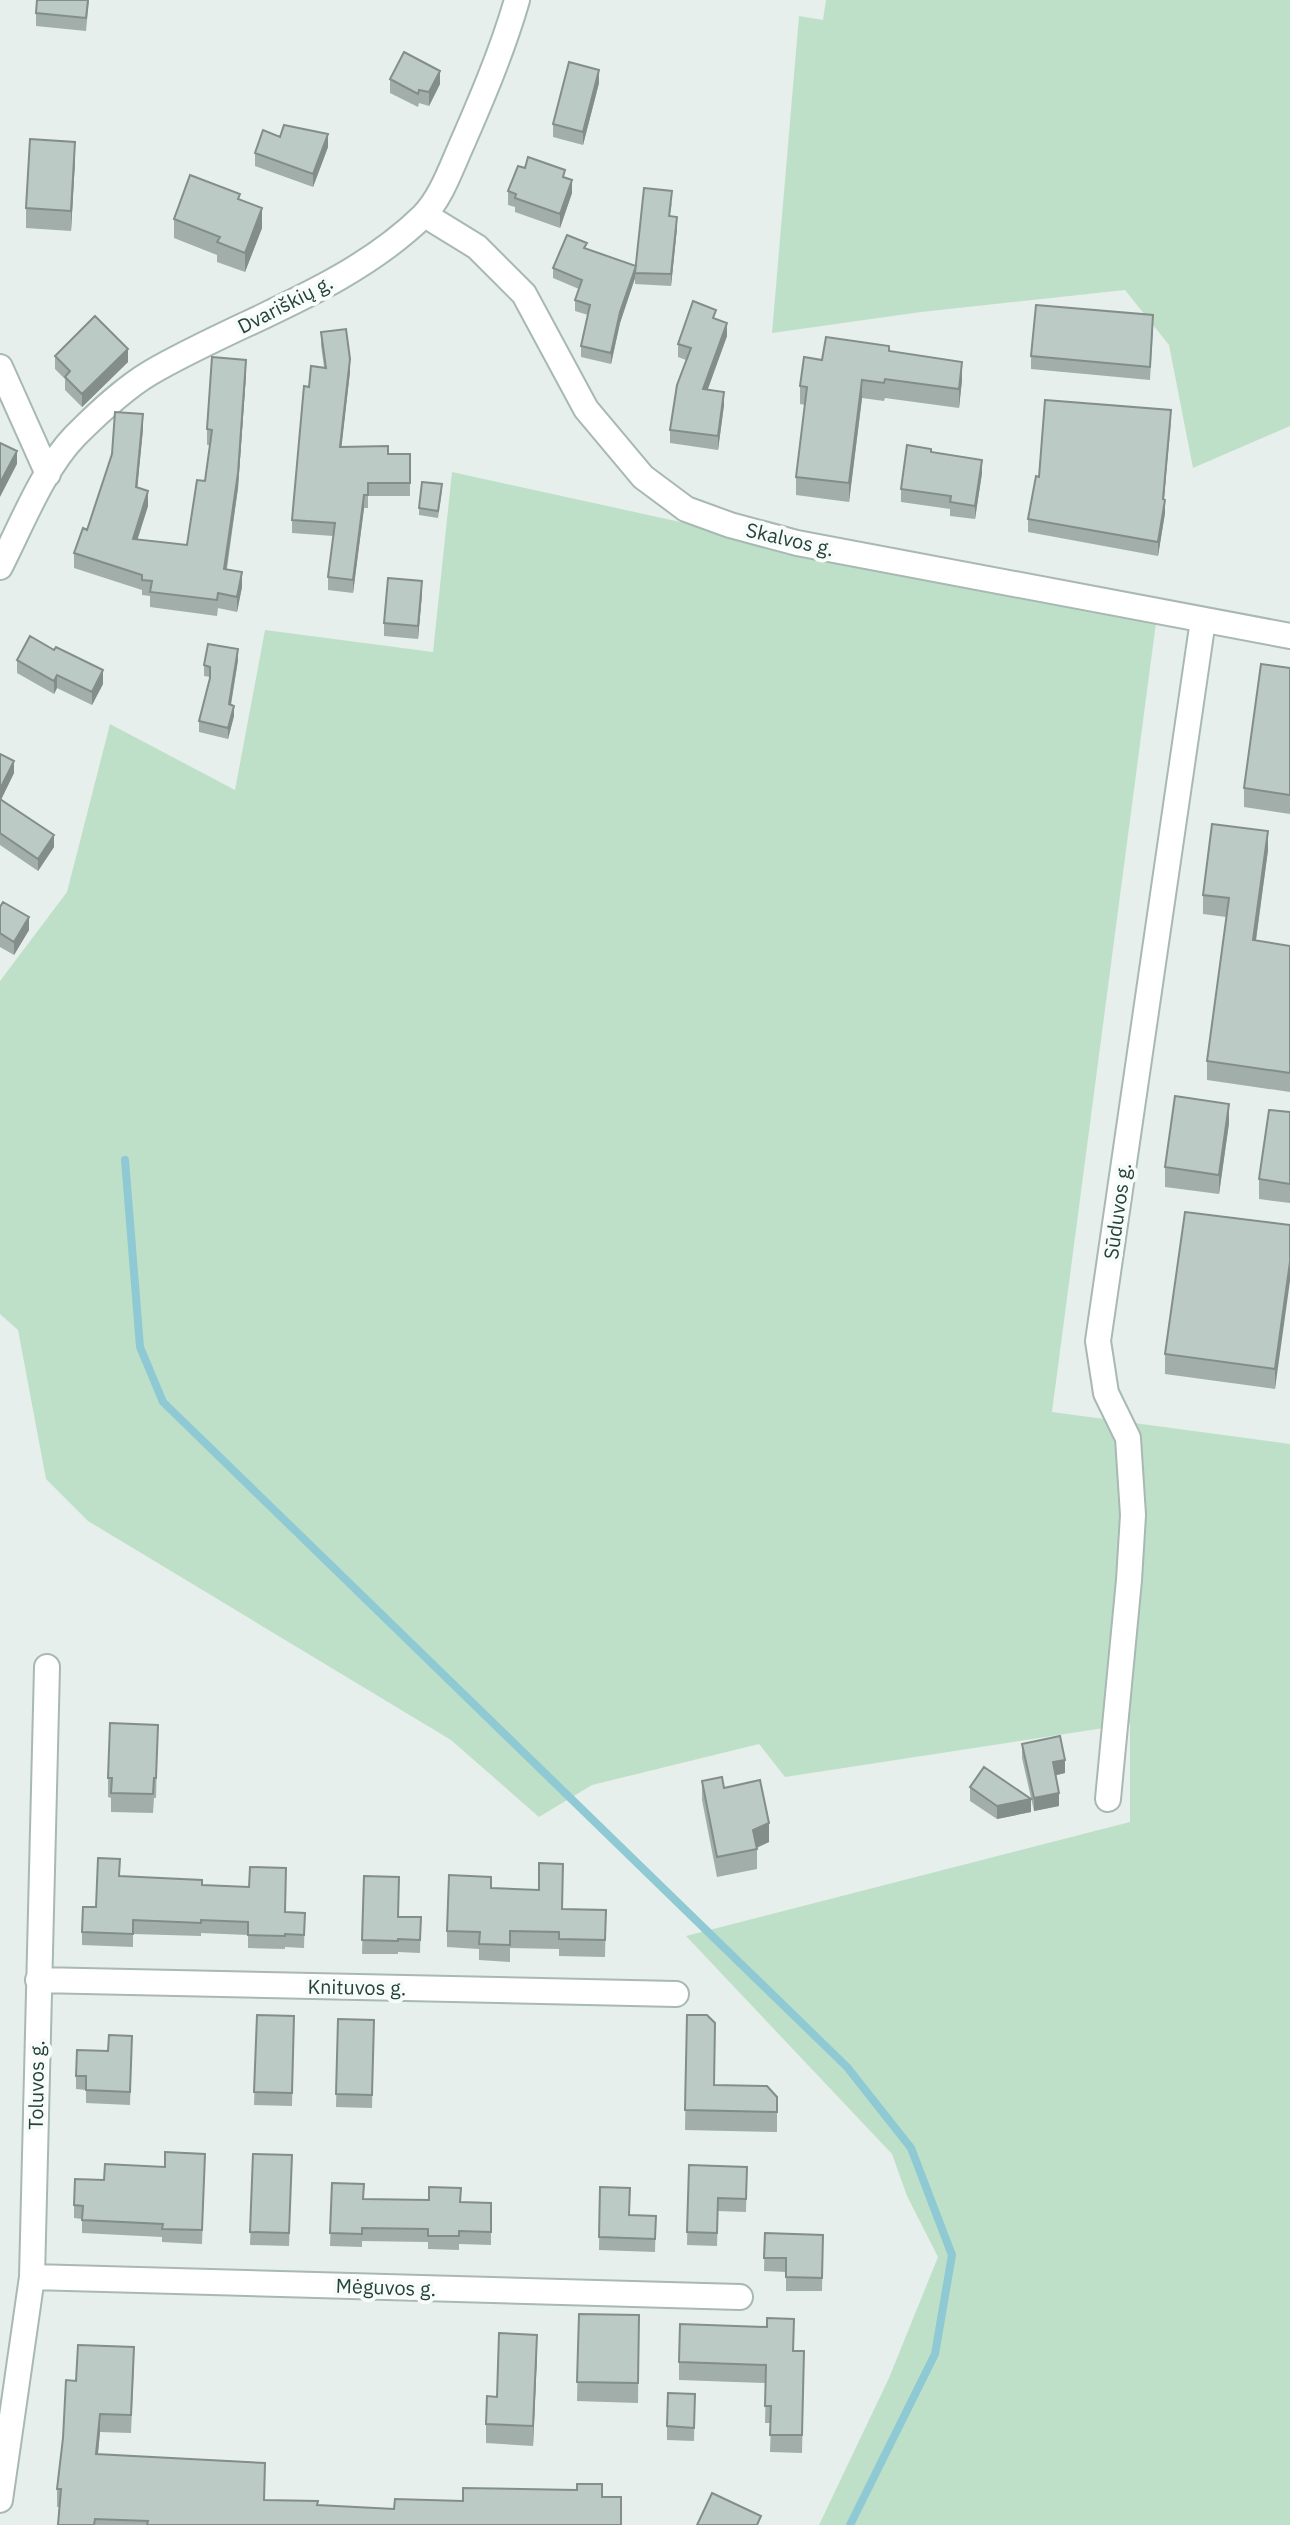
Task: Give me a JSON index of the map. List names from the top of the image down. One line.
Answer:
{"streets":{"street":["Dvariškių g.","Skalvos g.","Sūduvos g.","Knituvos g.","Toluvos g.","Mėguvos g."]},"crossings":[["Dvariškių g.","Skalvos g."],["Skalvos g.","Sūduvos g."],["Knituvos g.","Toluvos g."],["Toluvos g.","Mėguvos g."]]}
